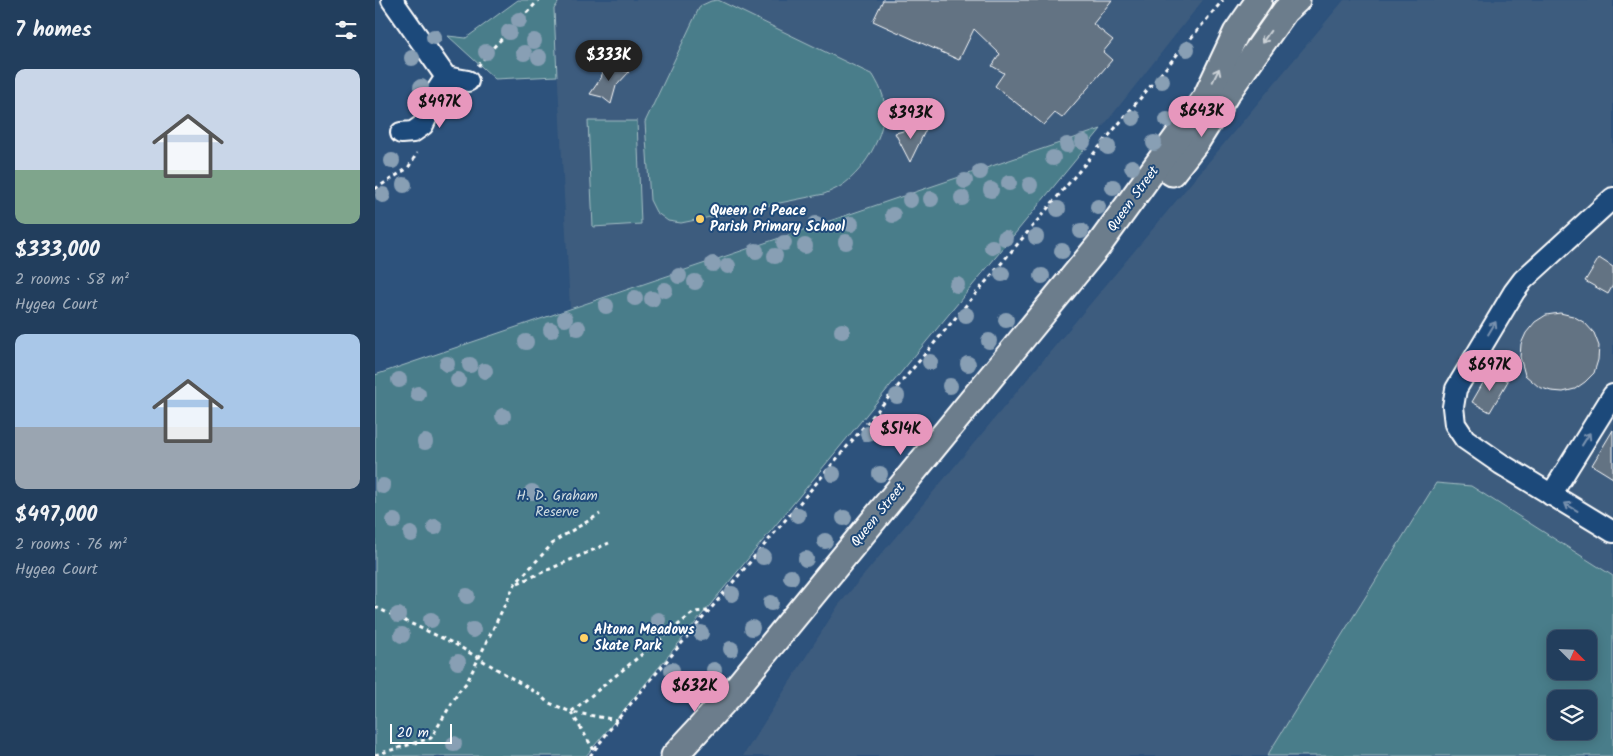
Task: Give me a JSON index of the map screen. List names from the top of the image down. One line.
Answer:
{"streets":{"main road":["Queen Street"]},"parks":["H. D. Graham Reserve"],"places":["Queen of Peace Parish Primary School","Altona Meadows Skate Park"],"scale_bar":"20 m","north":"bottom right","page":{"heading":"7 homes","price":["$333K","$497K","$643K","$393K","$697K","$514K","$632K"],"list":[{"name":"$333,000","note":"2 rooms · 58 m² · Hygea Court"},{"name":"$497,000","note":"2 rooms · 76 m² · Hygea Court"}],"scale":"20 m"}}
